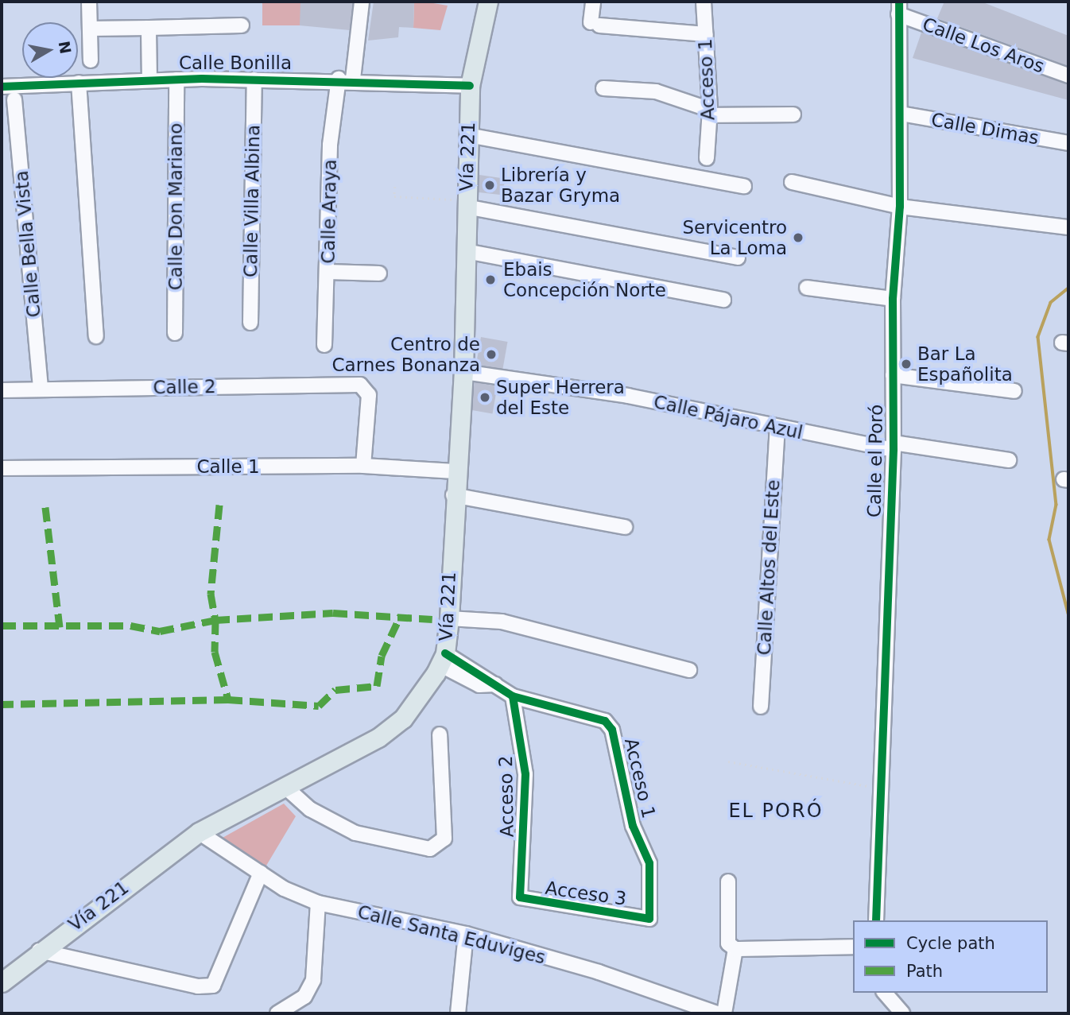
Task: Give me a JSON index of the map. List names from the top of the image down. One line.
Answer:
{"streets":{"main road":["Vía 221"],"street":["Calle Los Aros","Calle Bonilla","Acceso 1","Calle Dimas","Calle Villa Albina","Calle Don Mariano","Calle Araya","Calle Bella Vista","Calle 2","Calle Pájaro Azul","Calle el Poró","Calle 1","Calle Altos del Este","Acceso 2","Acceso 3","Calle Santa Eduviges"]},"crossings":[["Calle Los Aros","Calle el Poró"],["Calle Bonilla","Vía 221"],["Calle Bonilla","Calle Villa Albina"],["Calle Bonilla","Calle Don Mariano"],["Calle Bonilla","Calle Araya"],["Acceso 1","Vía 221"],["Acceso 1","Acceso 2"],["Acceso 1","Acceso 3"],["Calle Dimas","Calle el Poró"],["Vía 221","Calle Pájaro Azul"],["Vía 221","Calle 1"],["Vía 221","Calle Santa Eduviges"],["Calle Bella Vista","Calle 2"],["Calle 2","Calle 1"],["Calle Pájaro Azul","Calle el Poró"],["Calle Pájaro Azul","Calle Altos del Este"],["Acceso 2","Acceso 3"]],"districts":["EL PORÓ"],"places":["Librería y Bazar Gryma","Servicentro La Loma","Ebais Concepción Norte","Centro de Carnes Bonanza","Bar La Españolita","Super Herrera del Este"],"legend":["Cycle path","Path"],"north":"right"}
